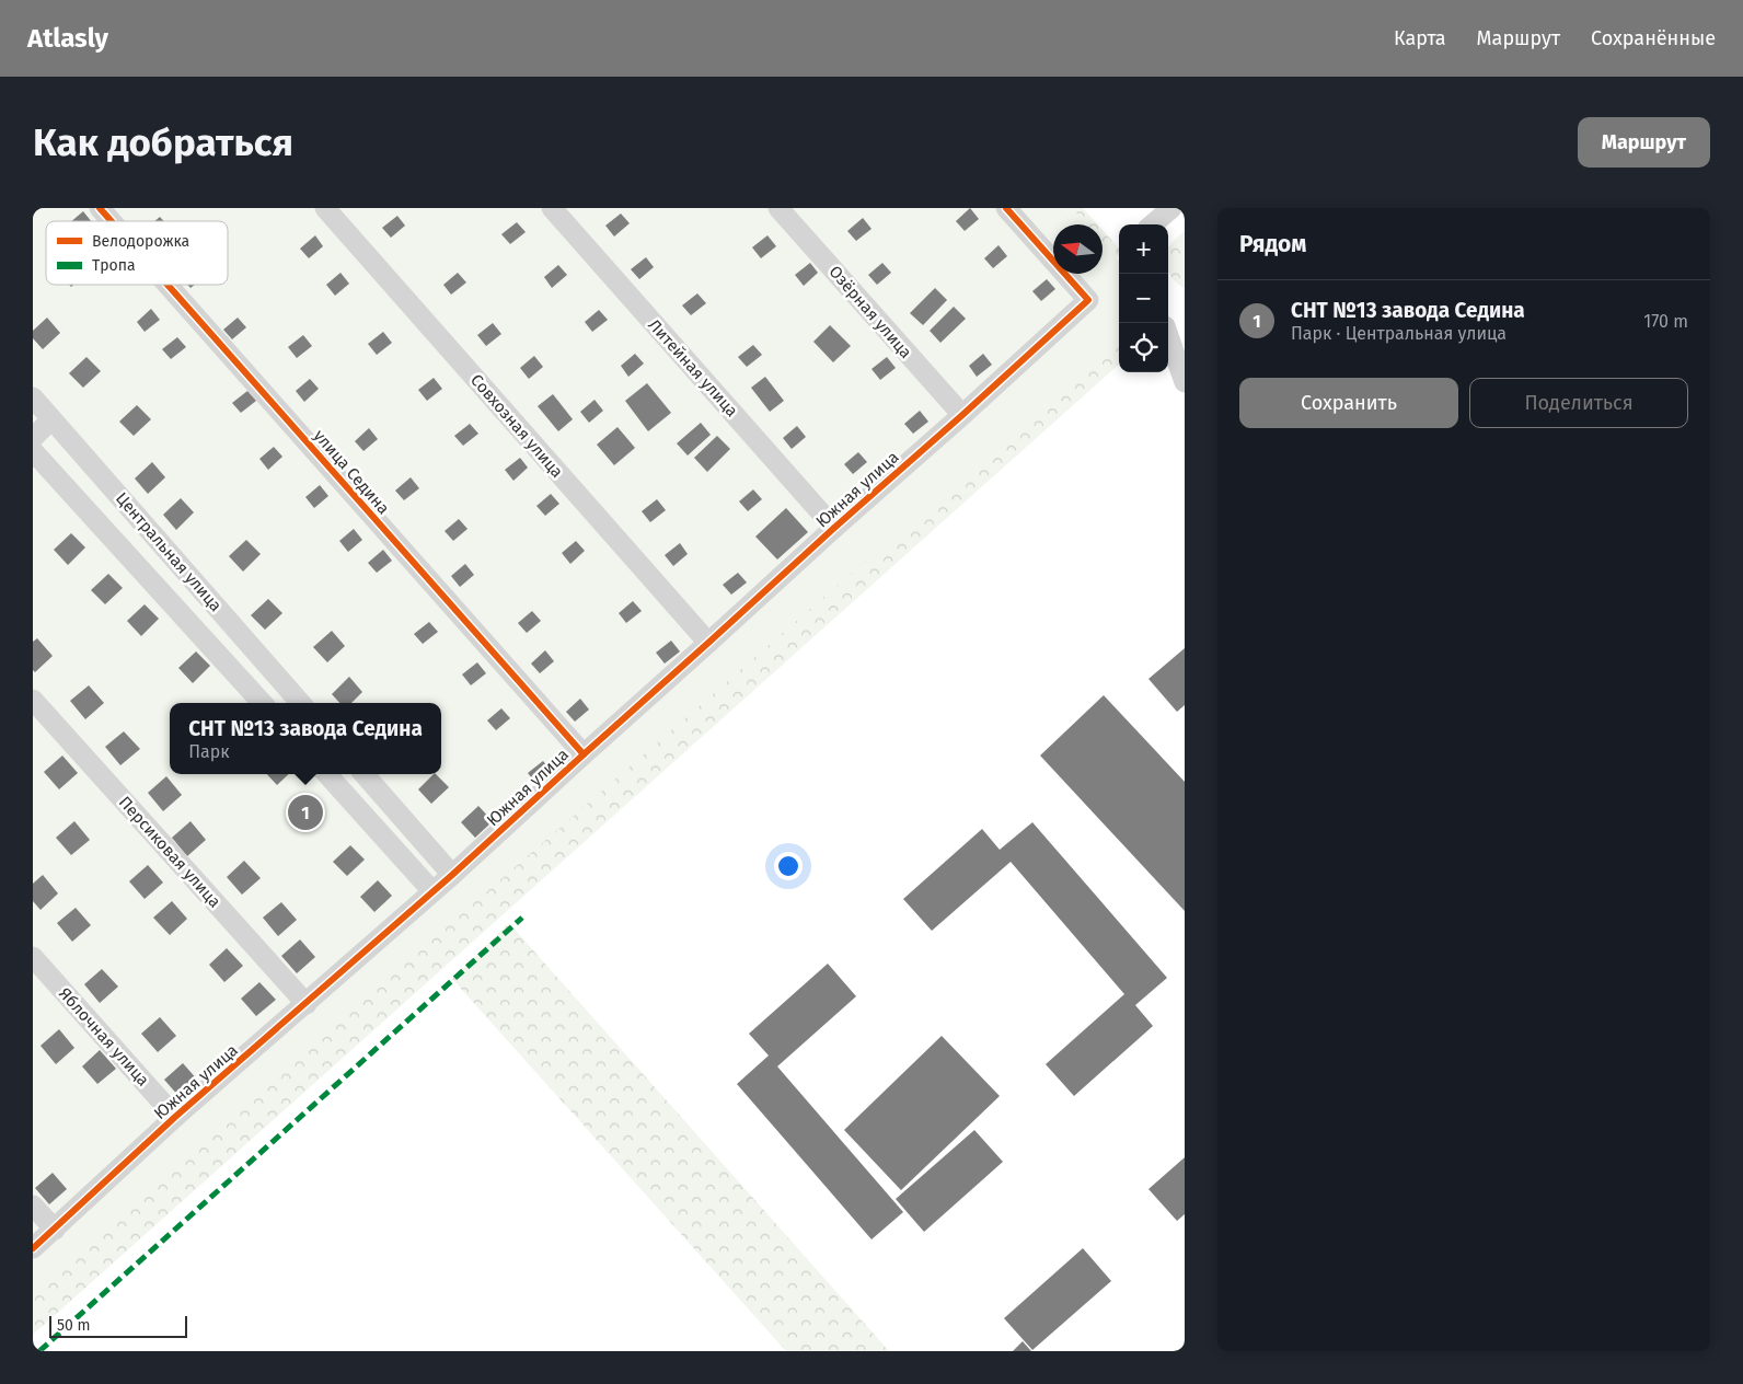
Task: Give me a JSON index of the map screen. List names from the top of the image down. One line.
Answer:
{"streets":{"street":["Озёрная улица","Литейная улица","Совхозная улица","улица Седина","Южная улица","Центральная улица","Персиковая улица","Яблочная улица"]},"crossings":[["Озёрная улица","Южная улица"],["Литейная улица","Южная улица"],["Совхозная улица","Южная улица"],["улица Седина","Южная улица"],["Южная улица","Персиковая улица"],["Южная улица","Яблочная улица"]],"legend":["Велодорожка","Тропа"],"scale_bar":"50 m","north":"left","page":{"header":"Atlasly","nav":["Карта","Маршрут","Сохранённые"],"buttons":["Маршрут",["Сохранить","Поделиться"]],"title":"Как добраться","heading":"Рядом","map_buttons":["+","−"],"list":[{"mark":"1","name":"СНТ №13 завода Седина","note":"Парк · Центральная улица","value":"170 m"}],"popup":["СНТ №13 завода Седина","Парк"],"pins":"1","scale":"50 m"}}
